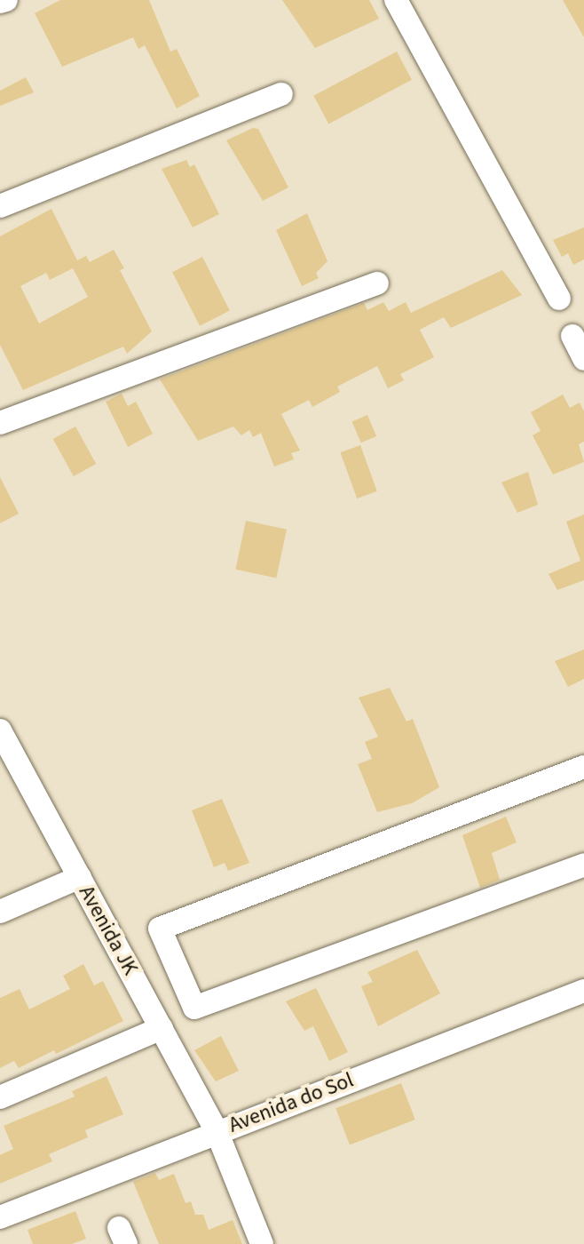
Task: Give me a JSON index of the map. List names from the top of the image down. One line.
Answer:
{"streets":{"street":["Avenida JK","Avenida do Sol"]},"crossings":[["Avenida JK","Avenida do Sol"]]}
